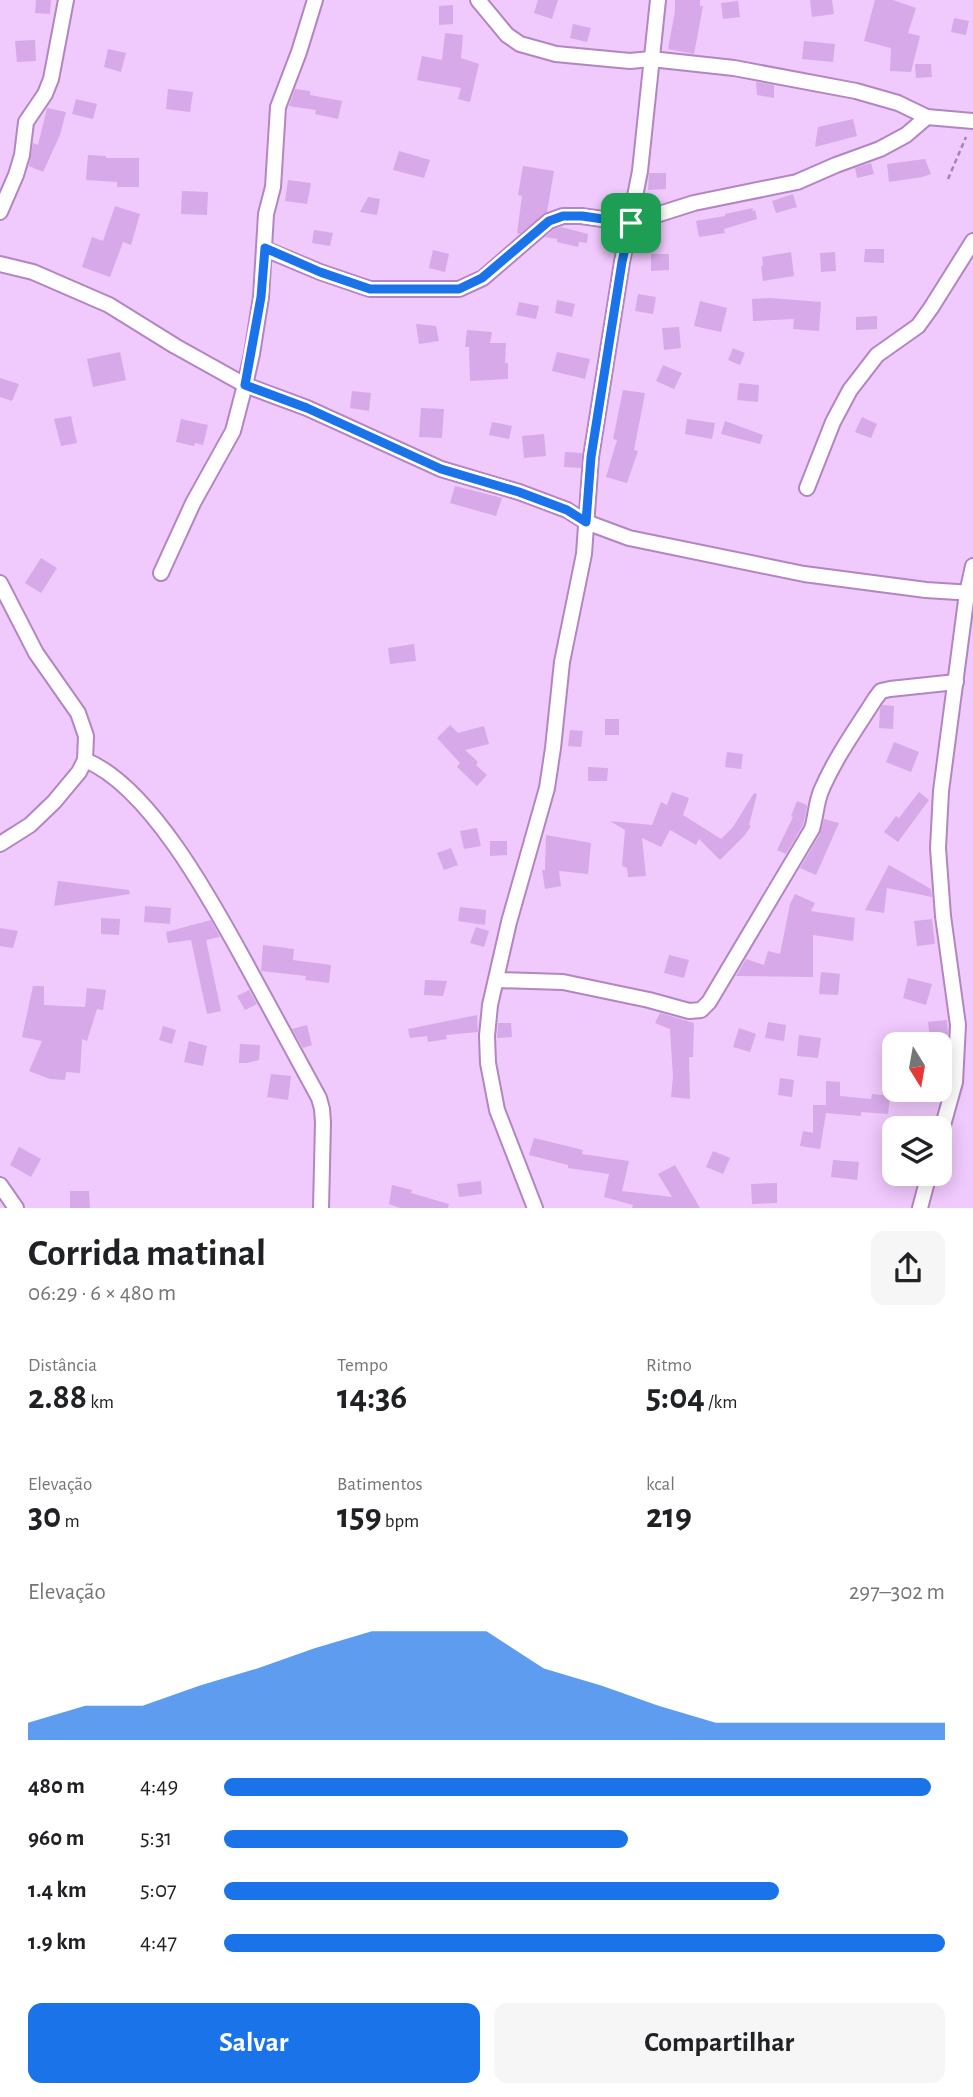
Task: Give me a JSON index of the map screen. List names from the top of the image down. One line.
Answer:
{"north":"bottom","page":{"heading":["Corrida matinal","06:29 · 6 × 480 m"],"stats":[["Distância","2.88 km"],["Tempo","14:36"],["Ritmo","5:04 /km"],["Elevação","30 m"],["Batimentos","159 bpm"],["kcal","219"]],"chart":["Elevação","297–302 m"],"list":[{"name":"480 m","note":"4:49"},{"name":"960 m","note":"5:31"},{"name":"1.4 km","note":"5:07"},{"name":"1.9 km","note":"4:47"}],"buttons":["Salvar","Compartilhar"]}}
